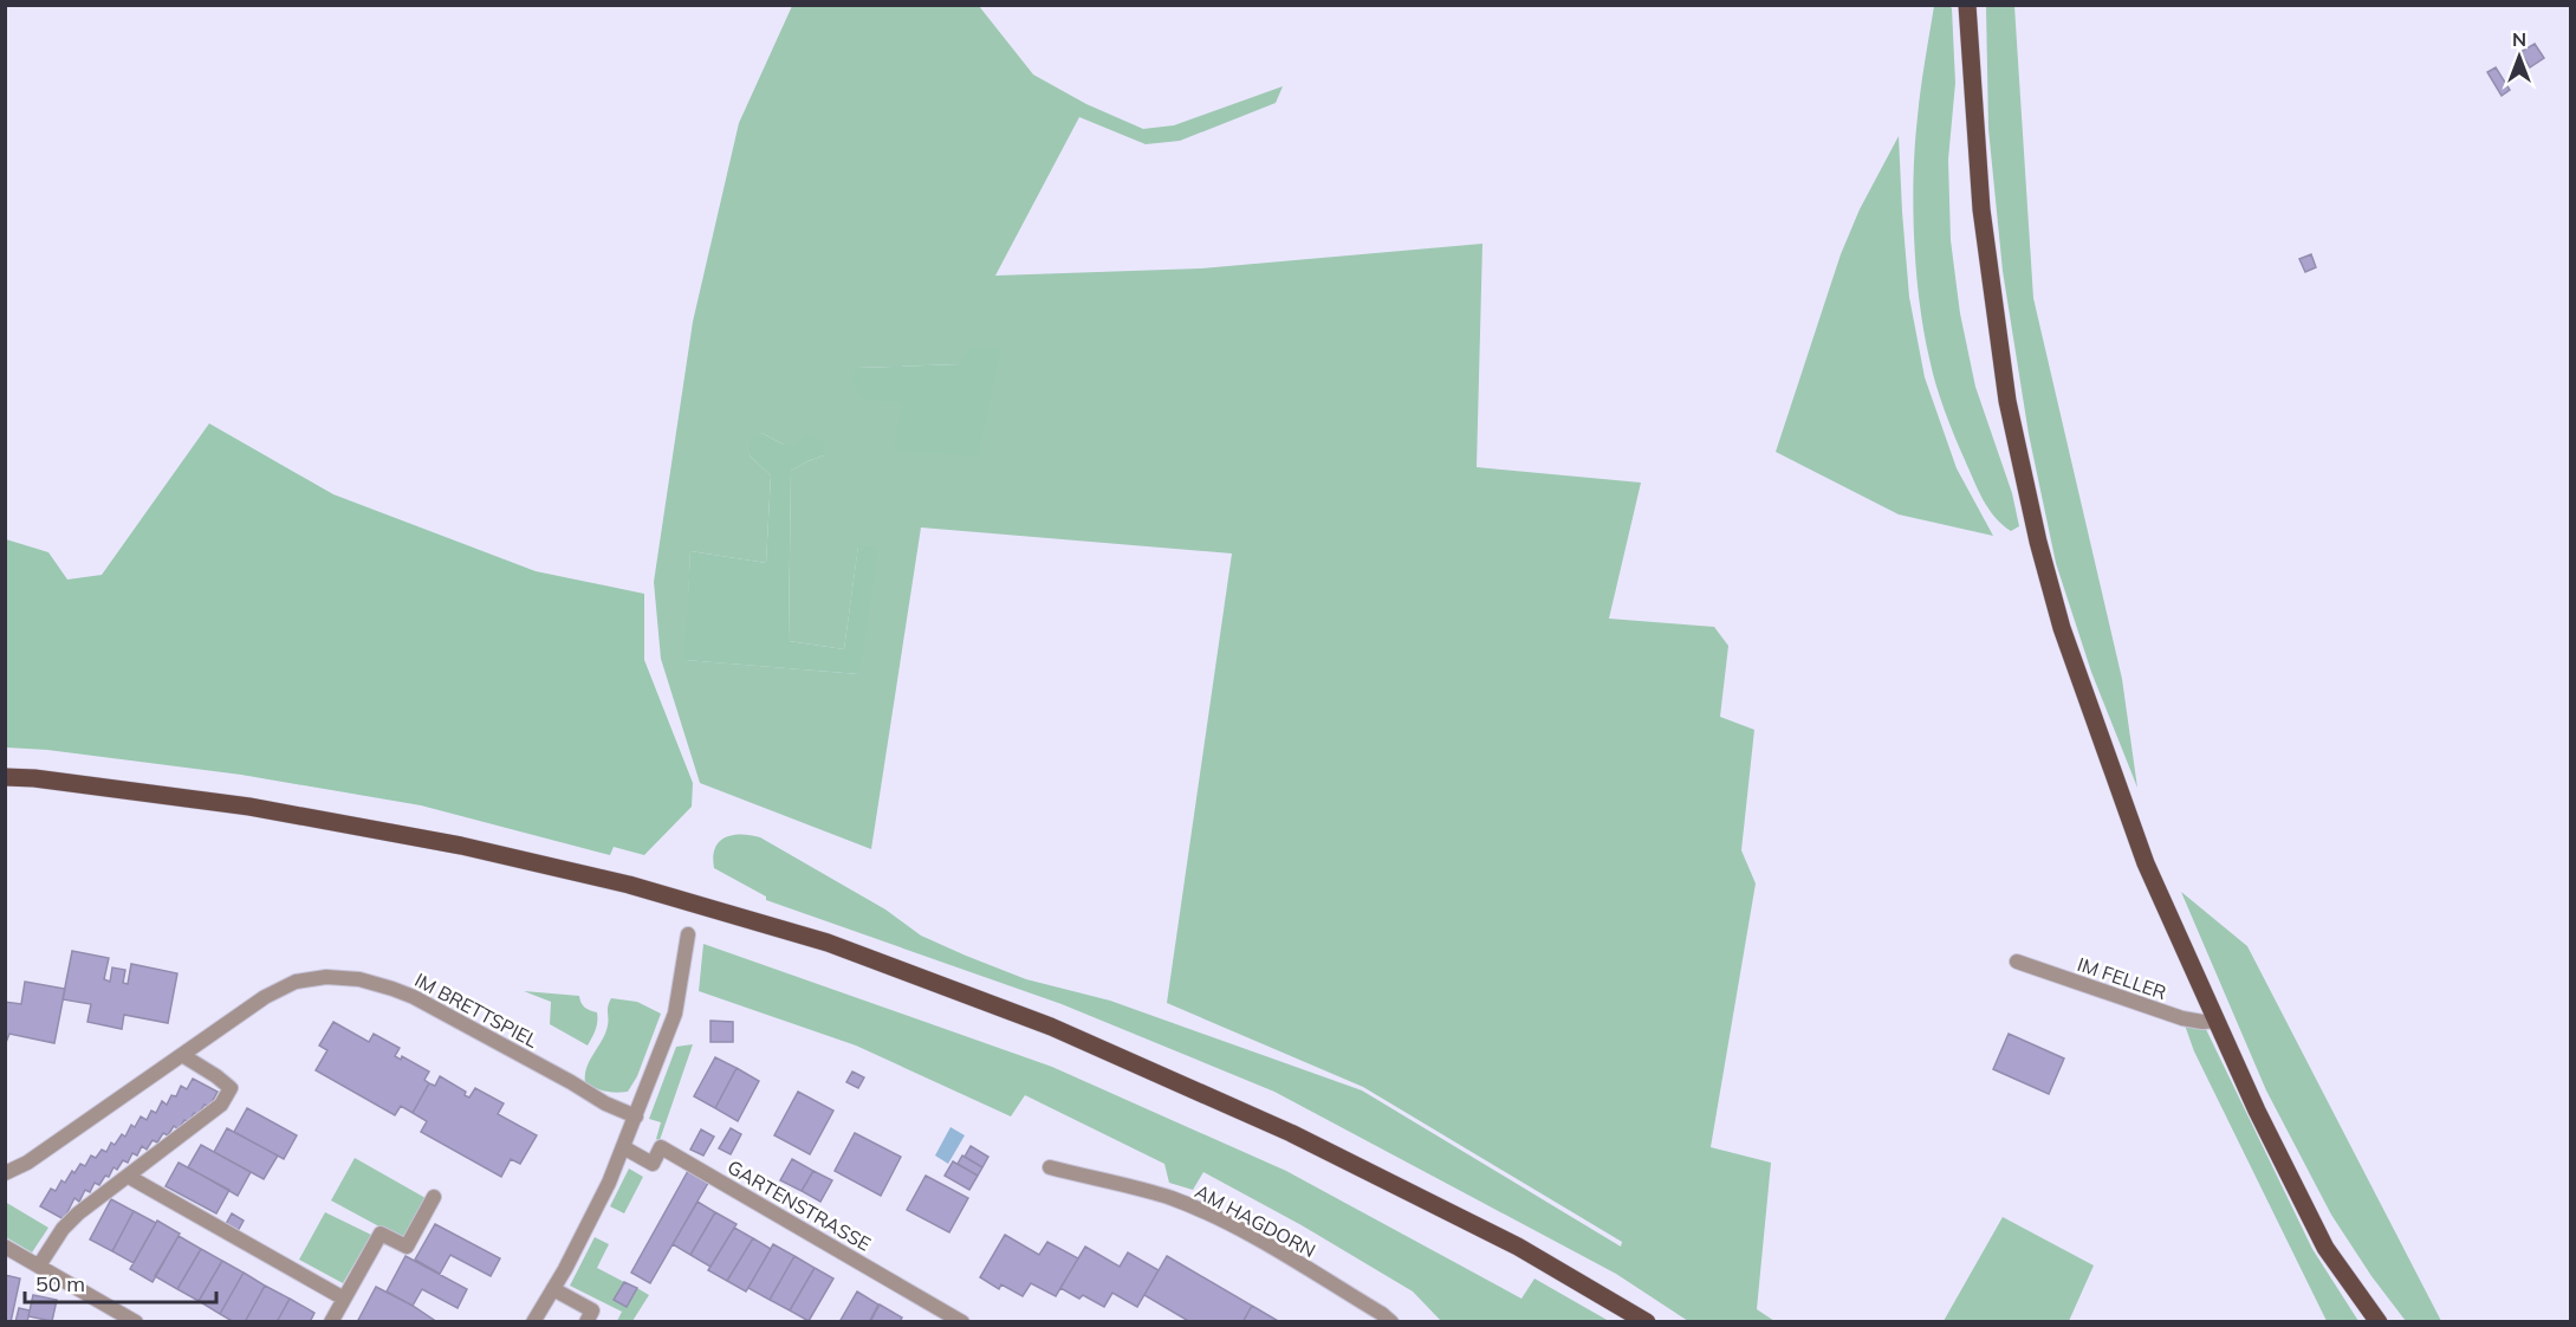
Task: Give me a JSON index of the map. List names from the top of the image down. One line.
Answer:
{"streets":{"street":["IM FELLER","IM BRETTSPIEL","GARTENSTRASSE","AM HAGDORN"]},"scale_bar":"50 m","north":"top"}
